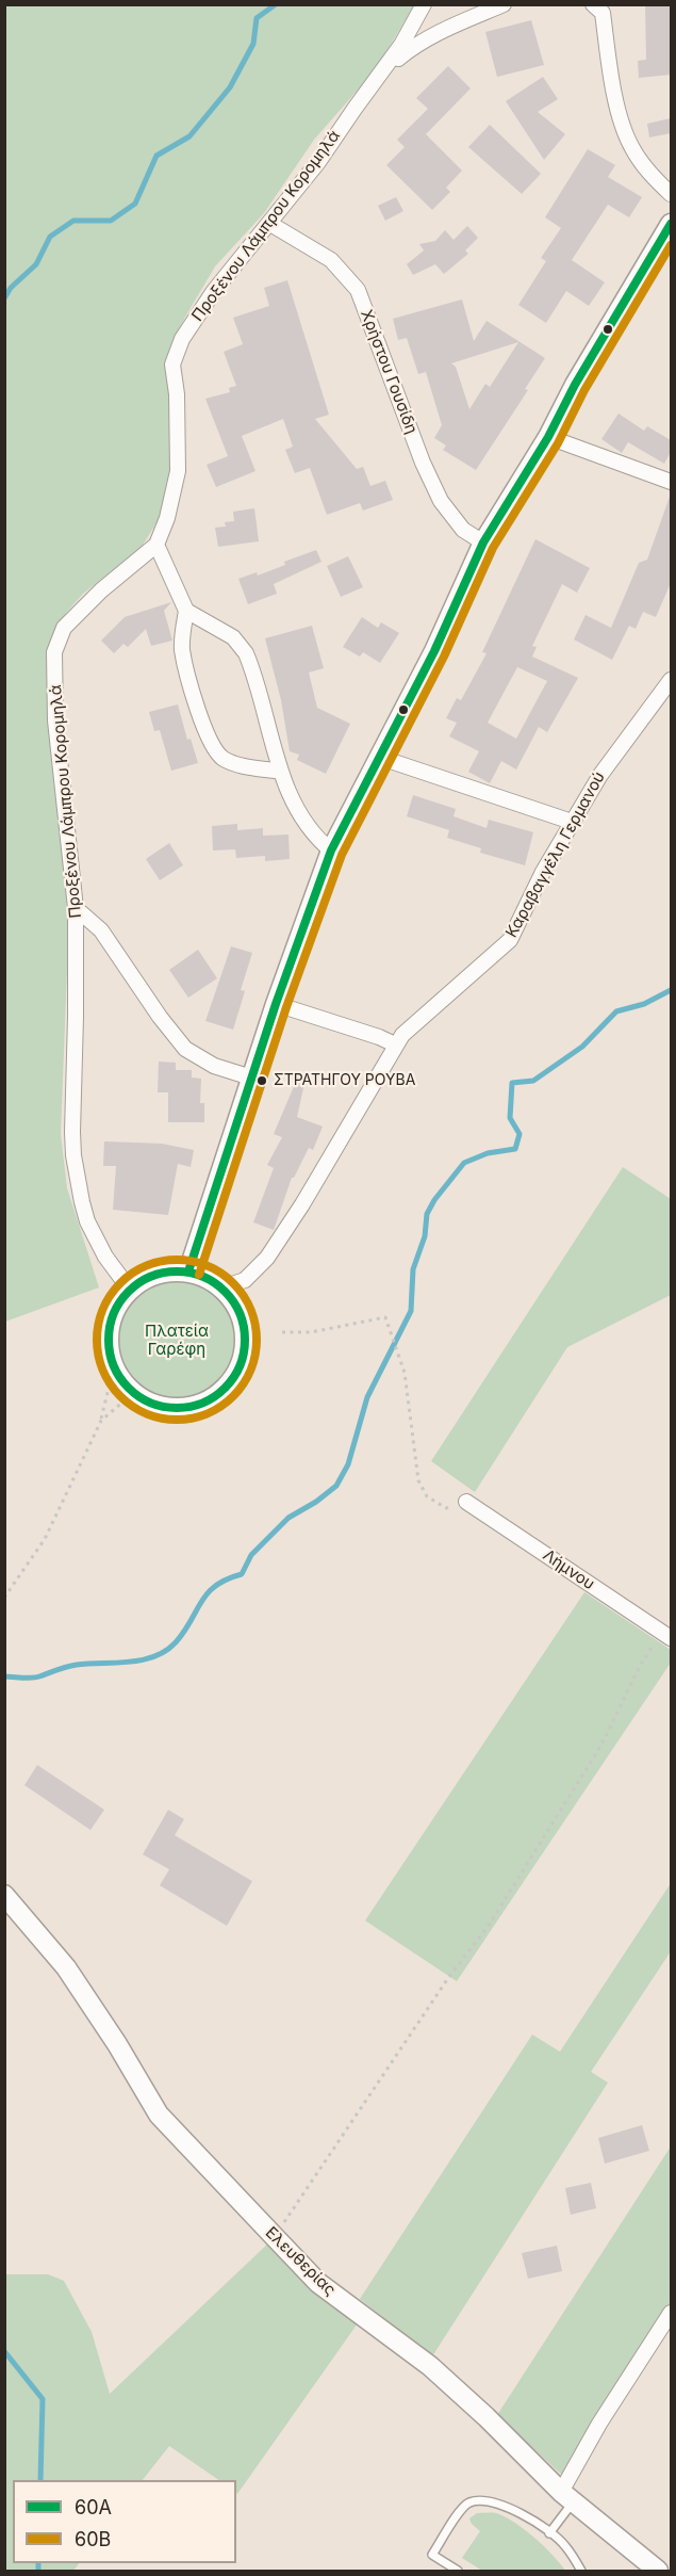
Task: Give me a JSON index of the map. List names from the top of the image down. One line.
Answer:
{"streets":{"street":["Προξένου Λάμπρου Κορομηλά","Χρήστου Γουσίδη","Καραβαγγέλη Γερμανού","Λήμνου","Ελευθερίας"]},"crossings":[["Προξένου Λάμπρου Κορομηλά","Χρήστου Γουσίδη"],["Προξένου Λάμπρου Κορομηλά","Καραβαγγέλη Γερμανού"]],"parks":["Πλατεία Γαρέφη"],"places":["ΣΤΡΑΤΗΓΟΥ ΡΟΥΒΑ"],"lines":["transit line 60Α","transit line 60Β"],"legend":["60Α","60Β"]}
